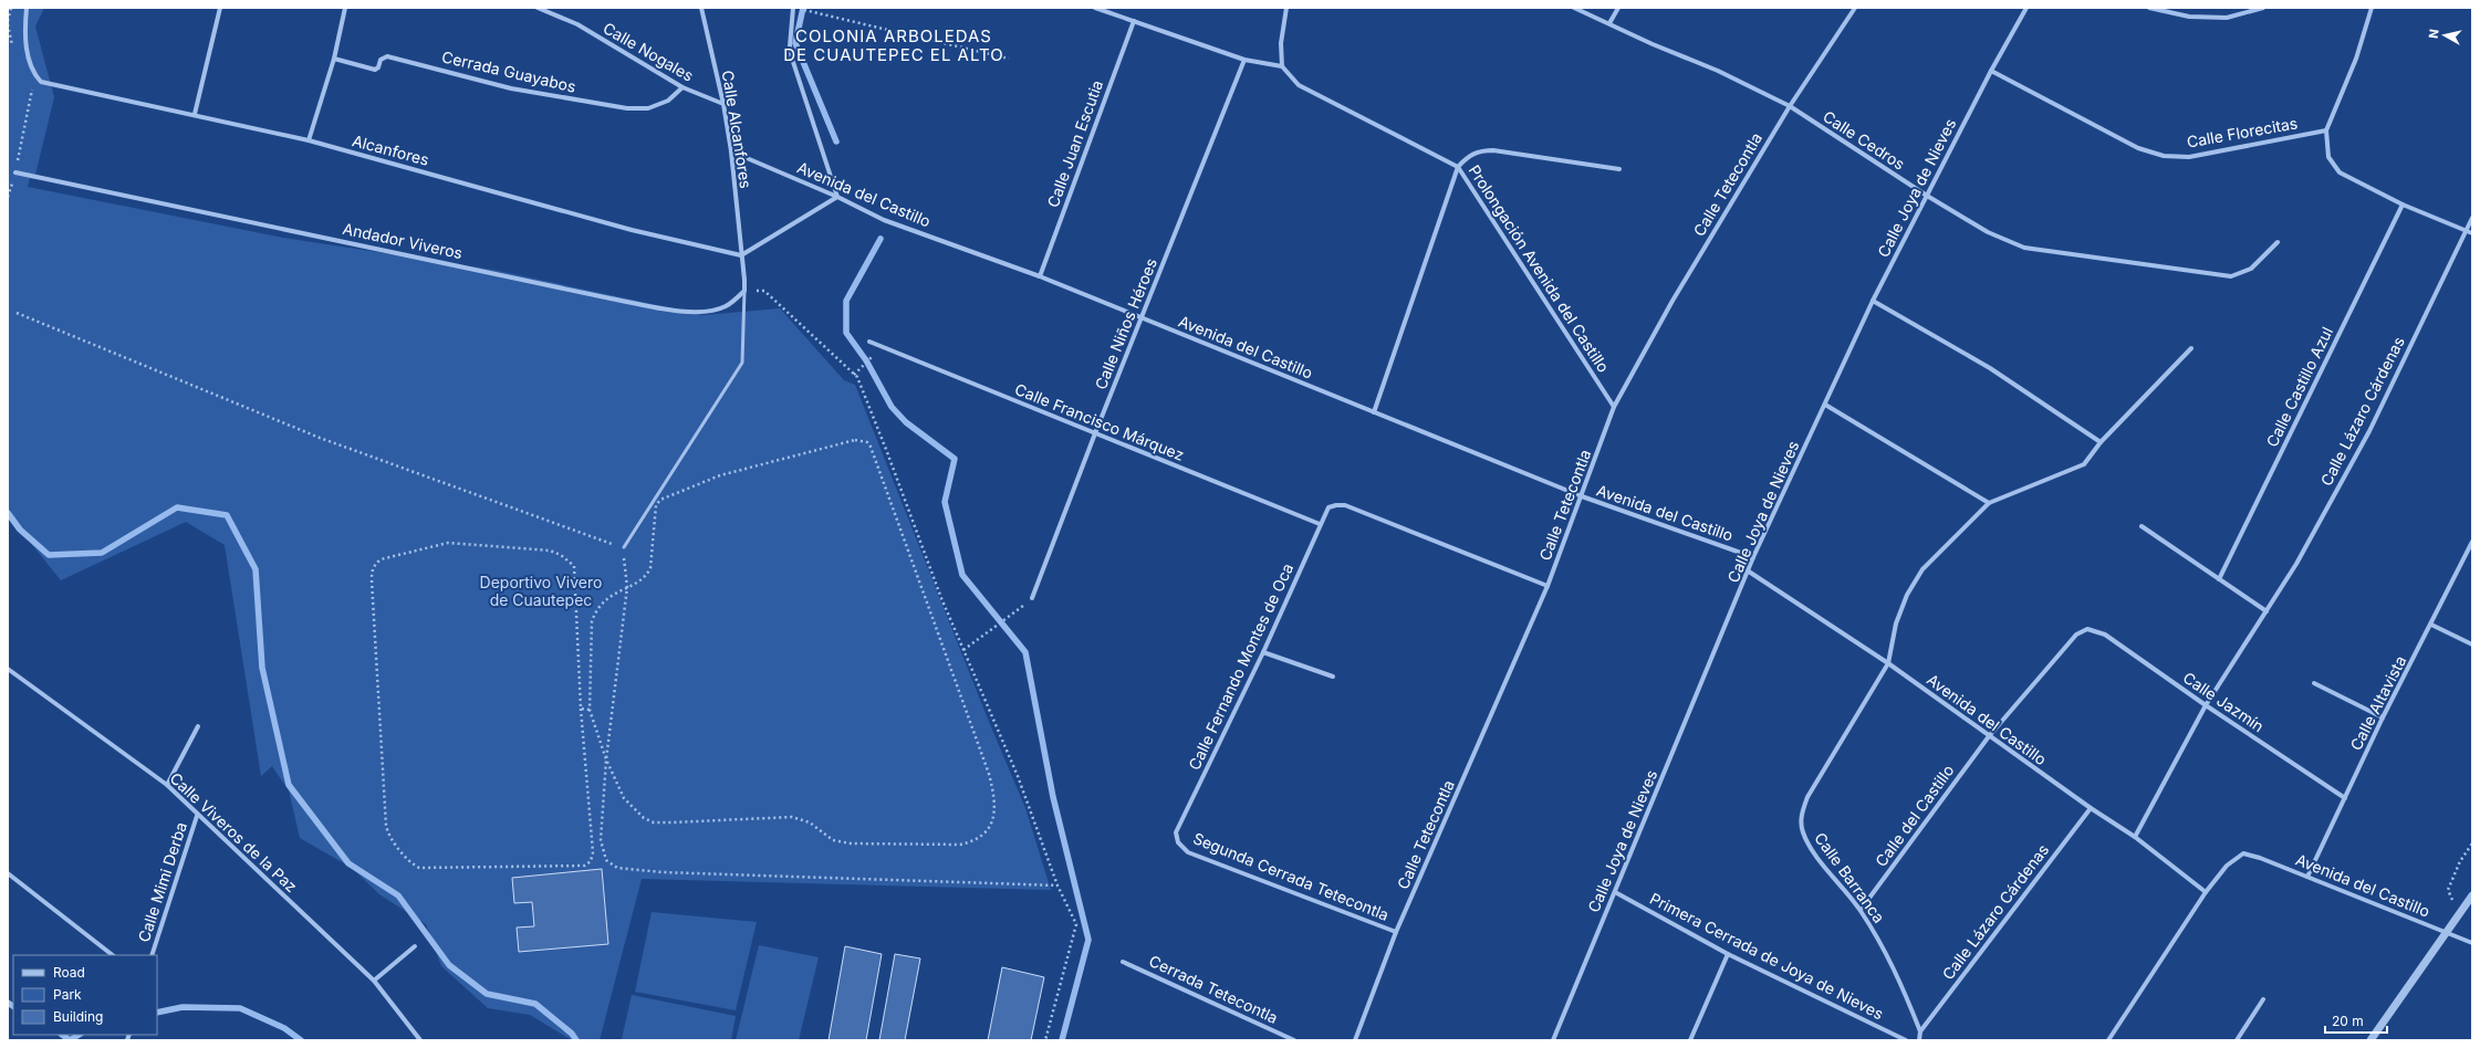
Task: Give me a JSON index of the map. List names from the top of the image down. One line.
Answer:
{"streets":{"street":["Calle Nogales","Cerrada Guayabos","Calle Alcanfores","Calle Florecitas","Calle Cedros","Calle Juan Escutia","Alcanfores","Calle Tetecontla","Calle Joya de Nieves","Avenida del Castillo","Andador Viveros","Prolongación Avenida del Castillo","Calle Niños Héroes","Calle Castillo Azul","Calle Lázaro Cárdenas","Calle Francisco Márquez","Calle Fernando Montes de Oca","Calle Jazmín","Calle Altavista","Calle del Castillo","Calle Viveros de la Paz","Segunda Cerrada Tetecontla","Calle Barranca","Calle Mimi Derba","Primera Cerrada de Joya de Nieves","Cerrada Tetecontla"]},"crossings":[["Calle Nogales","Cerrada Guayabos"],["Calle Nogales","Calle Alcanfores"],["Calle Alcanfores","Alcanfores"],["Calle Alcanfores","Avenida del Castillo"],["Calle Florecitas","Calle Joya de Nieves"],["Calle Cedros","Calle Tetecontla"],["Calle Cedros","Calle Joya de Nieves"],["Calle Juan Escutia","Avenida del Castillo"],["Calle Tetecontla","Avenida del Castillo"],["Calle Tetecontla","Prolongación Avenida del Castillo"],["Calle Tetecontla","Calle Fernando Montes de Oca"],["Calle Tetecontla","Segunda Cerrada Tetecontla"],["Calle Joya de Nieves","Avenida del Castillo"],["Calle Joya de Nieves","Primera Cerrada de Joya de Nieves"],["Avenida del Castillo","Calle Niños Héroes"],["Avenida del Castillo","Calle Lázaro Cárdenas"],["Avenida del Castillo","Calle Jazmín"],["Avenida del Castillo","Calle Altavista"],["Avenida del Castillo","Calle del Castillo"],["Avenida del Castillo","Calle Barranca"],["Calle Niños Héroes","Calle Francisco Márquez"],["Calle Lázaro Cárdenas","Calle Jazmín"],["Calle Lázaro Cárdenas","Calle Barranca"],["Calle Francisco Márquez","Calle Fernando Montes de Oca"],["Calle Fernando Montes de Oca","Segunda Cerrada Tetecontla"],["Calle Jazmín","Calle Altavista"],["Calle Jazmín","Calle del Castillo"],["Calle del Castillo","Calle Barranca"],["Calle Viveros de la Paz","Calle Mimi Derba"]],"districts":["COLONIA ARBOLEDAS DE CUAUTEPEC EL ALTO"],"parks":["Deportivo Vivero de Cuautepec"],"legend":["Road","Park","Building"],"scale_bar":"20 m","north":"left"}
